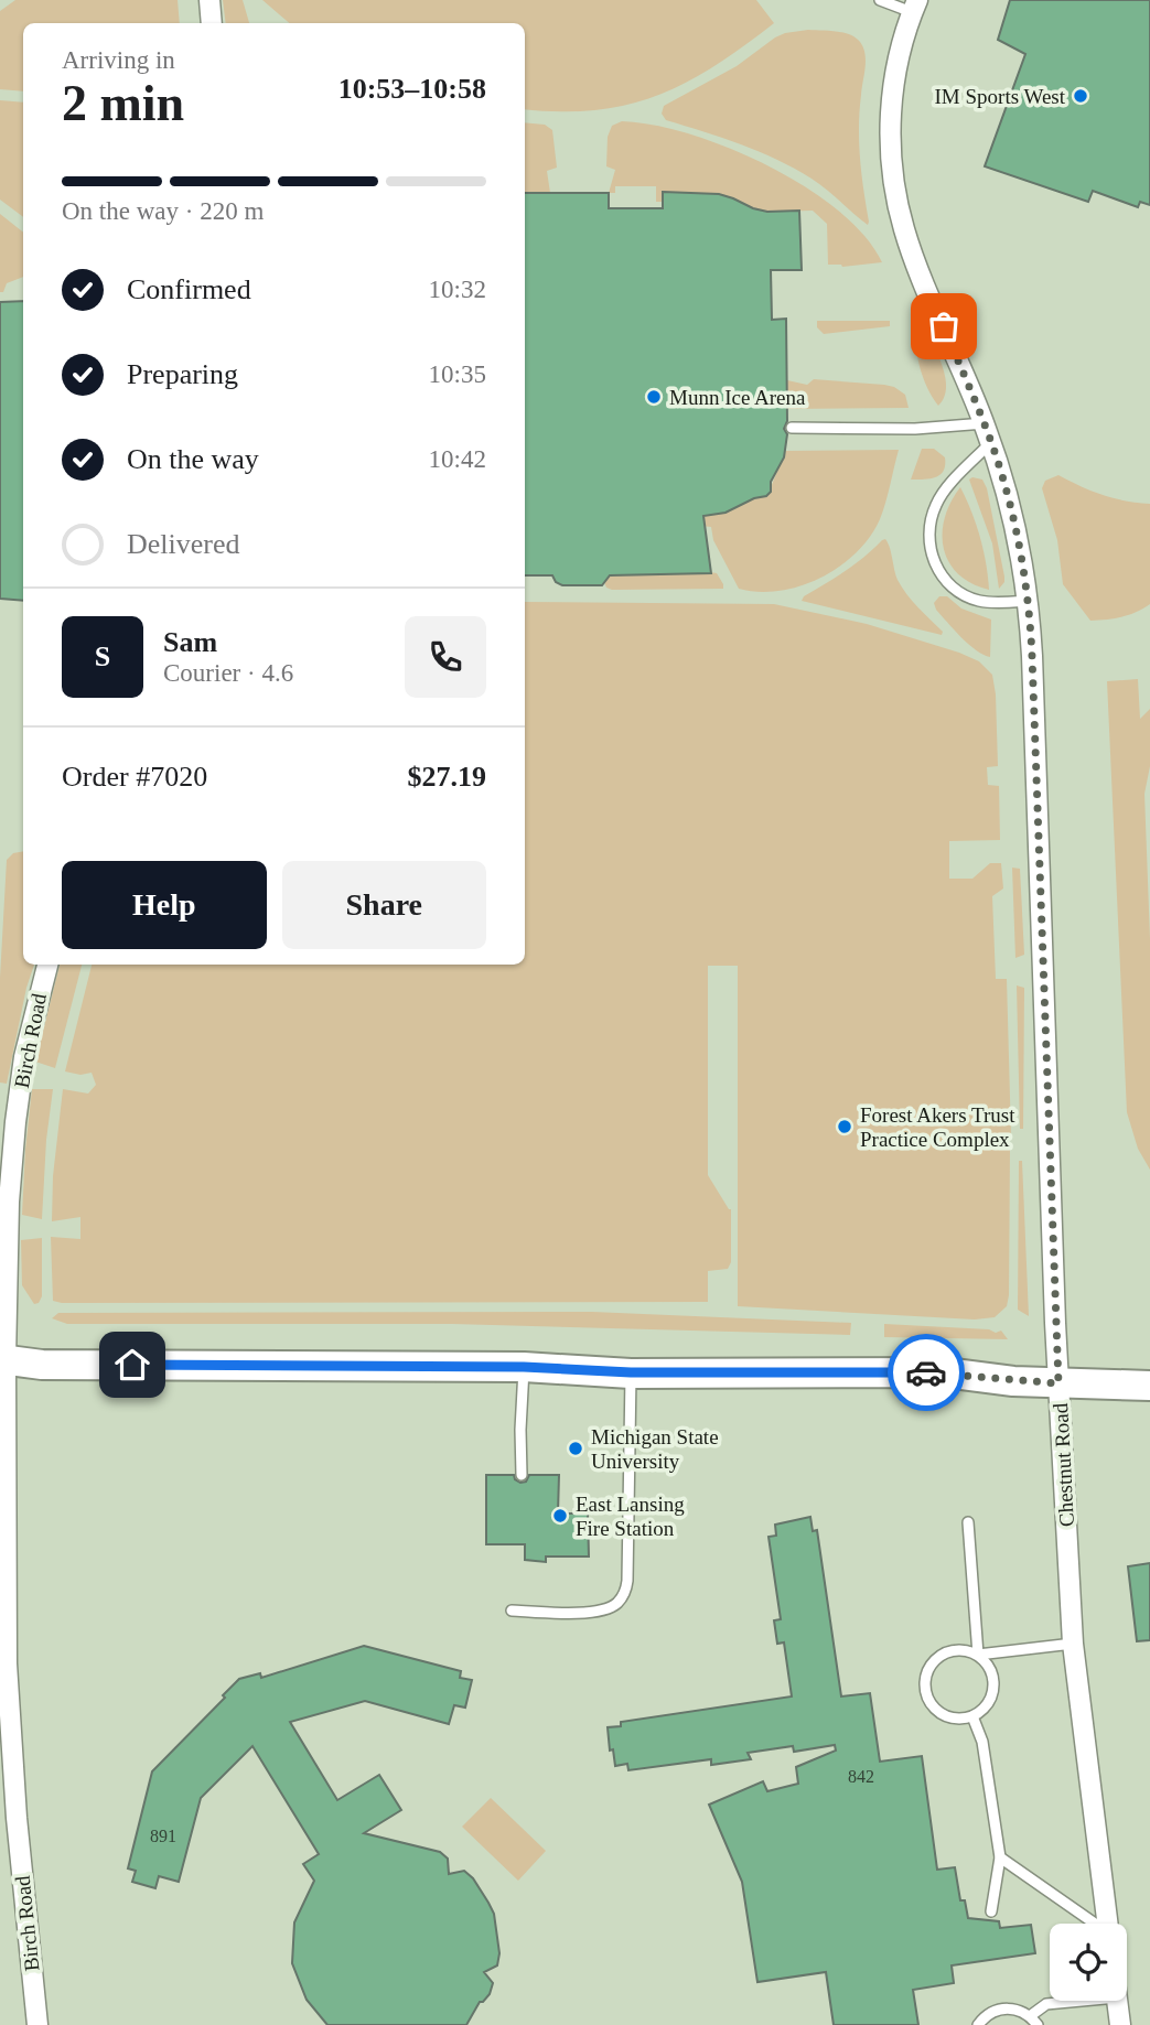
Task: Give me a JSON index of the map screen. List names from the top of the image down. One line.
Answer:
{"streets":{"street":["Birch Road","Chestnut Road"]},"places":["IM Sports West","Munn Ice Arena","Forest Akers Trust Practice Complex","Michigan State University","East Lansing Fire Station"],"house_numbers":["842","891"],"page":{"heading":["2 min","Arriving in","10:53–10:58"],"panel":["Sam","Courier · 4.6","Order #7020","$27.19"],"bar":"On the way · 220 m","list":[["Confirmed","10:32"],["Preparing","10:35"],["On the way","10:42"],"Delivered"],"round":"S","buttons":["Help","Share"]}}
